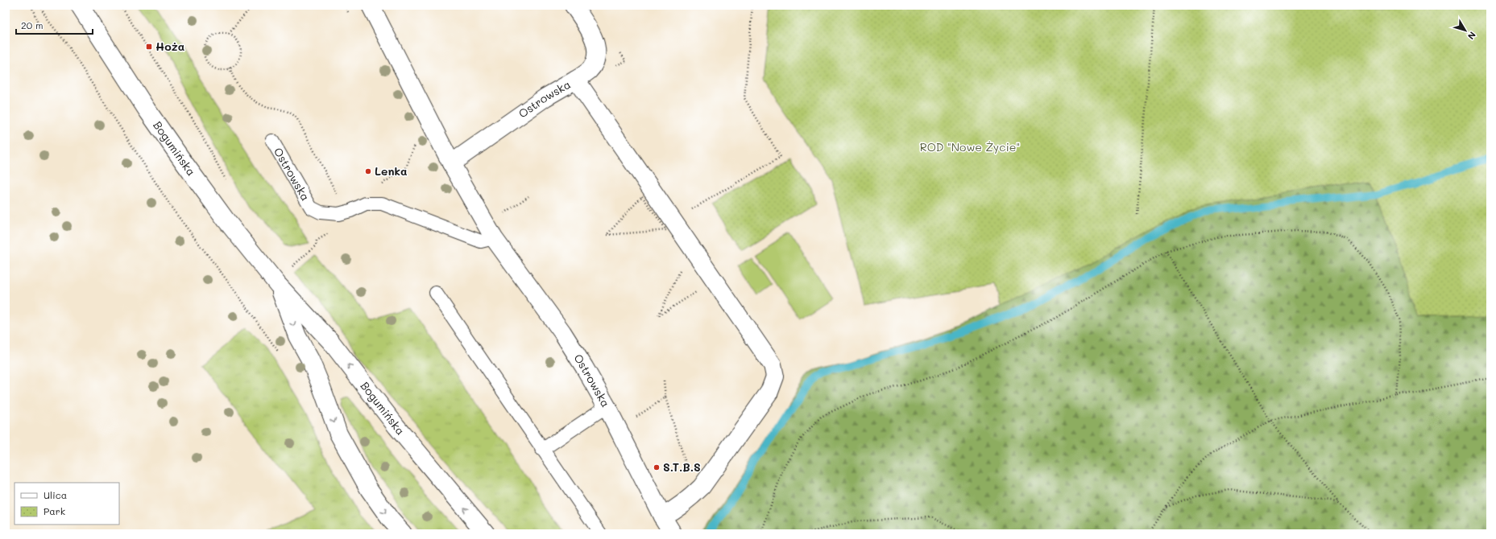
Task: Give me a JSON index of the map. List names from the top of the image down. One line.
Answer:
{"streets":{"street":["Ostrowska","Bogumińska"]},"parks":["ROD \"Nowe Życie\""],"places":{"transit":["Hoża"],"other":["Lenka","S.T.B.S"]},"legend":["Ulica","Park"],"scale_bar":"20 m","north":"bottom right"}
